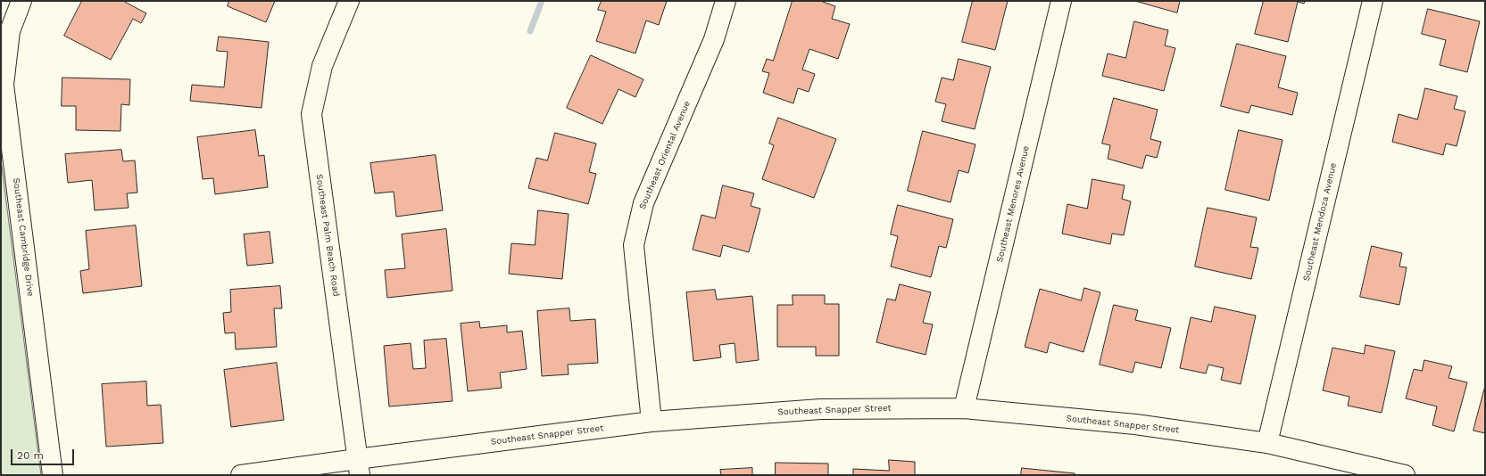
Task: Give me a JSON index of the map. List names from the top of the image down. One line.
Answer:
{"streets":{"street":["Southeast Oriental Avenue","Southeast Menores Avenue","Southeast Mendoza Avenue","Southeast Palm Beach Road","Southeast Cambridge Drive","Southeast Snapper Street"]},"crossings":[["Southeast Oriental Avenue","Southeast Snapper Street"],["Southeast Menores Avenue","Southeast Snapper Street"],["Southeast Mendoza Avenue","Southeast Snapper Street"],["Southeast Palm Beach Road","Southeast Snapper Street"]],"scale_bar":"20 m"}
